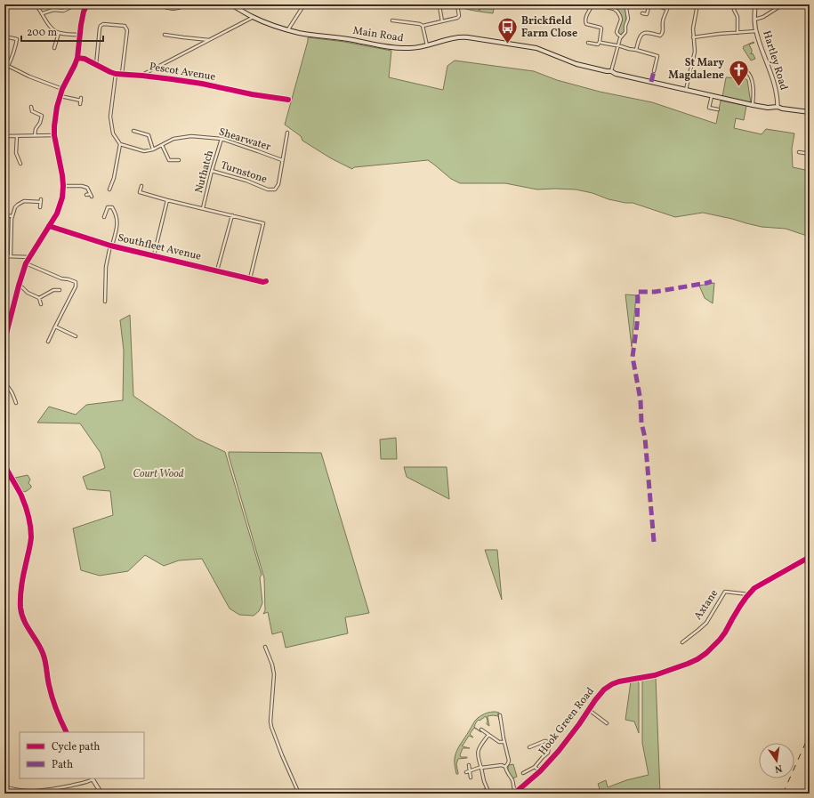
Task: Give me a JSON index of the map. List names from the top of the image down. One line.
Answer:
{"streets":{"main road":["Main Road"],"street":["Hartley Road","Pescot Avenue","Shearwater","Nuthatch","Turnstone","Southfleet Avenue","Axtane","Hook Green Road"]},"crossings":[["Main Road","Hartley Road"],["Shearwater","Nuthatch"],["Shearwater","Turnstone"],["Nuthatch","Turnstone"],["Axtane","Hook Green Road"]],"parks":["Court Wood"],"places":{"bus stop":["Brickfield Farm Close"],"church":["St Mary Magdalene"]},"legend":["Cycle path","Path"],"scale_bar":"200 m","north":"bottom"}
